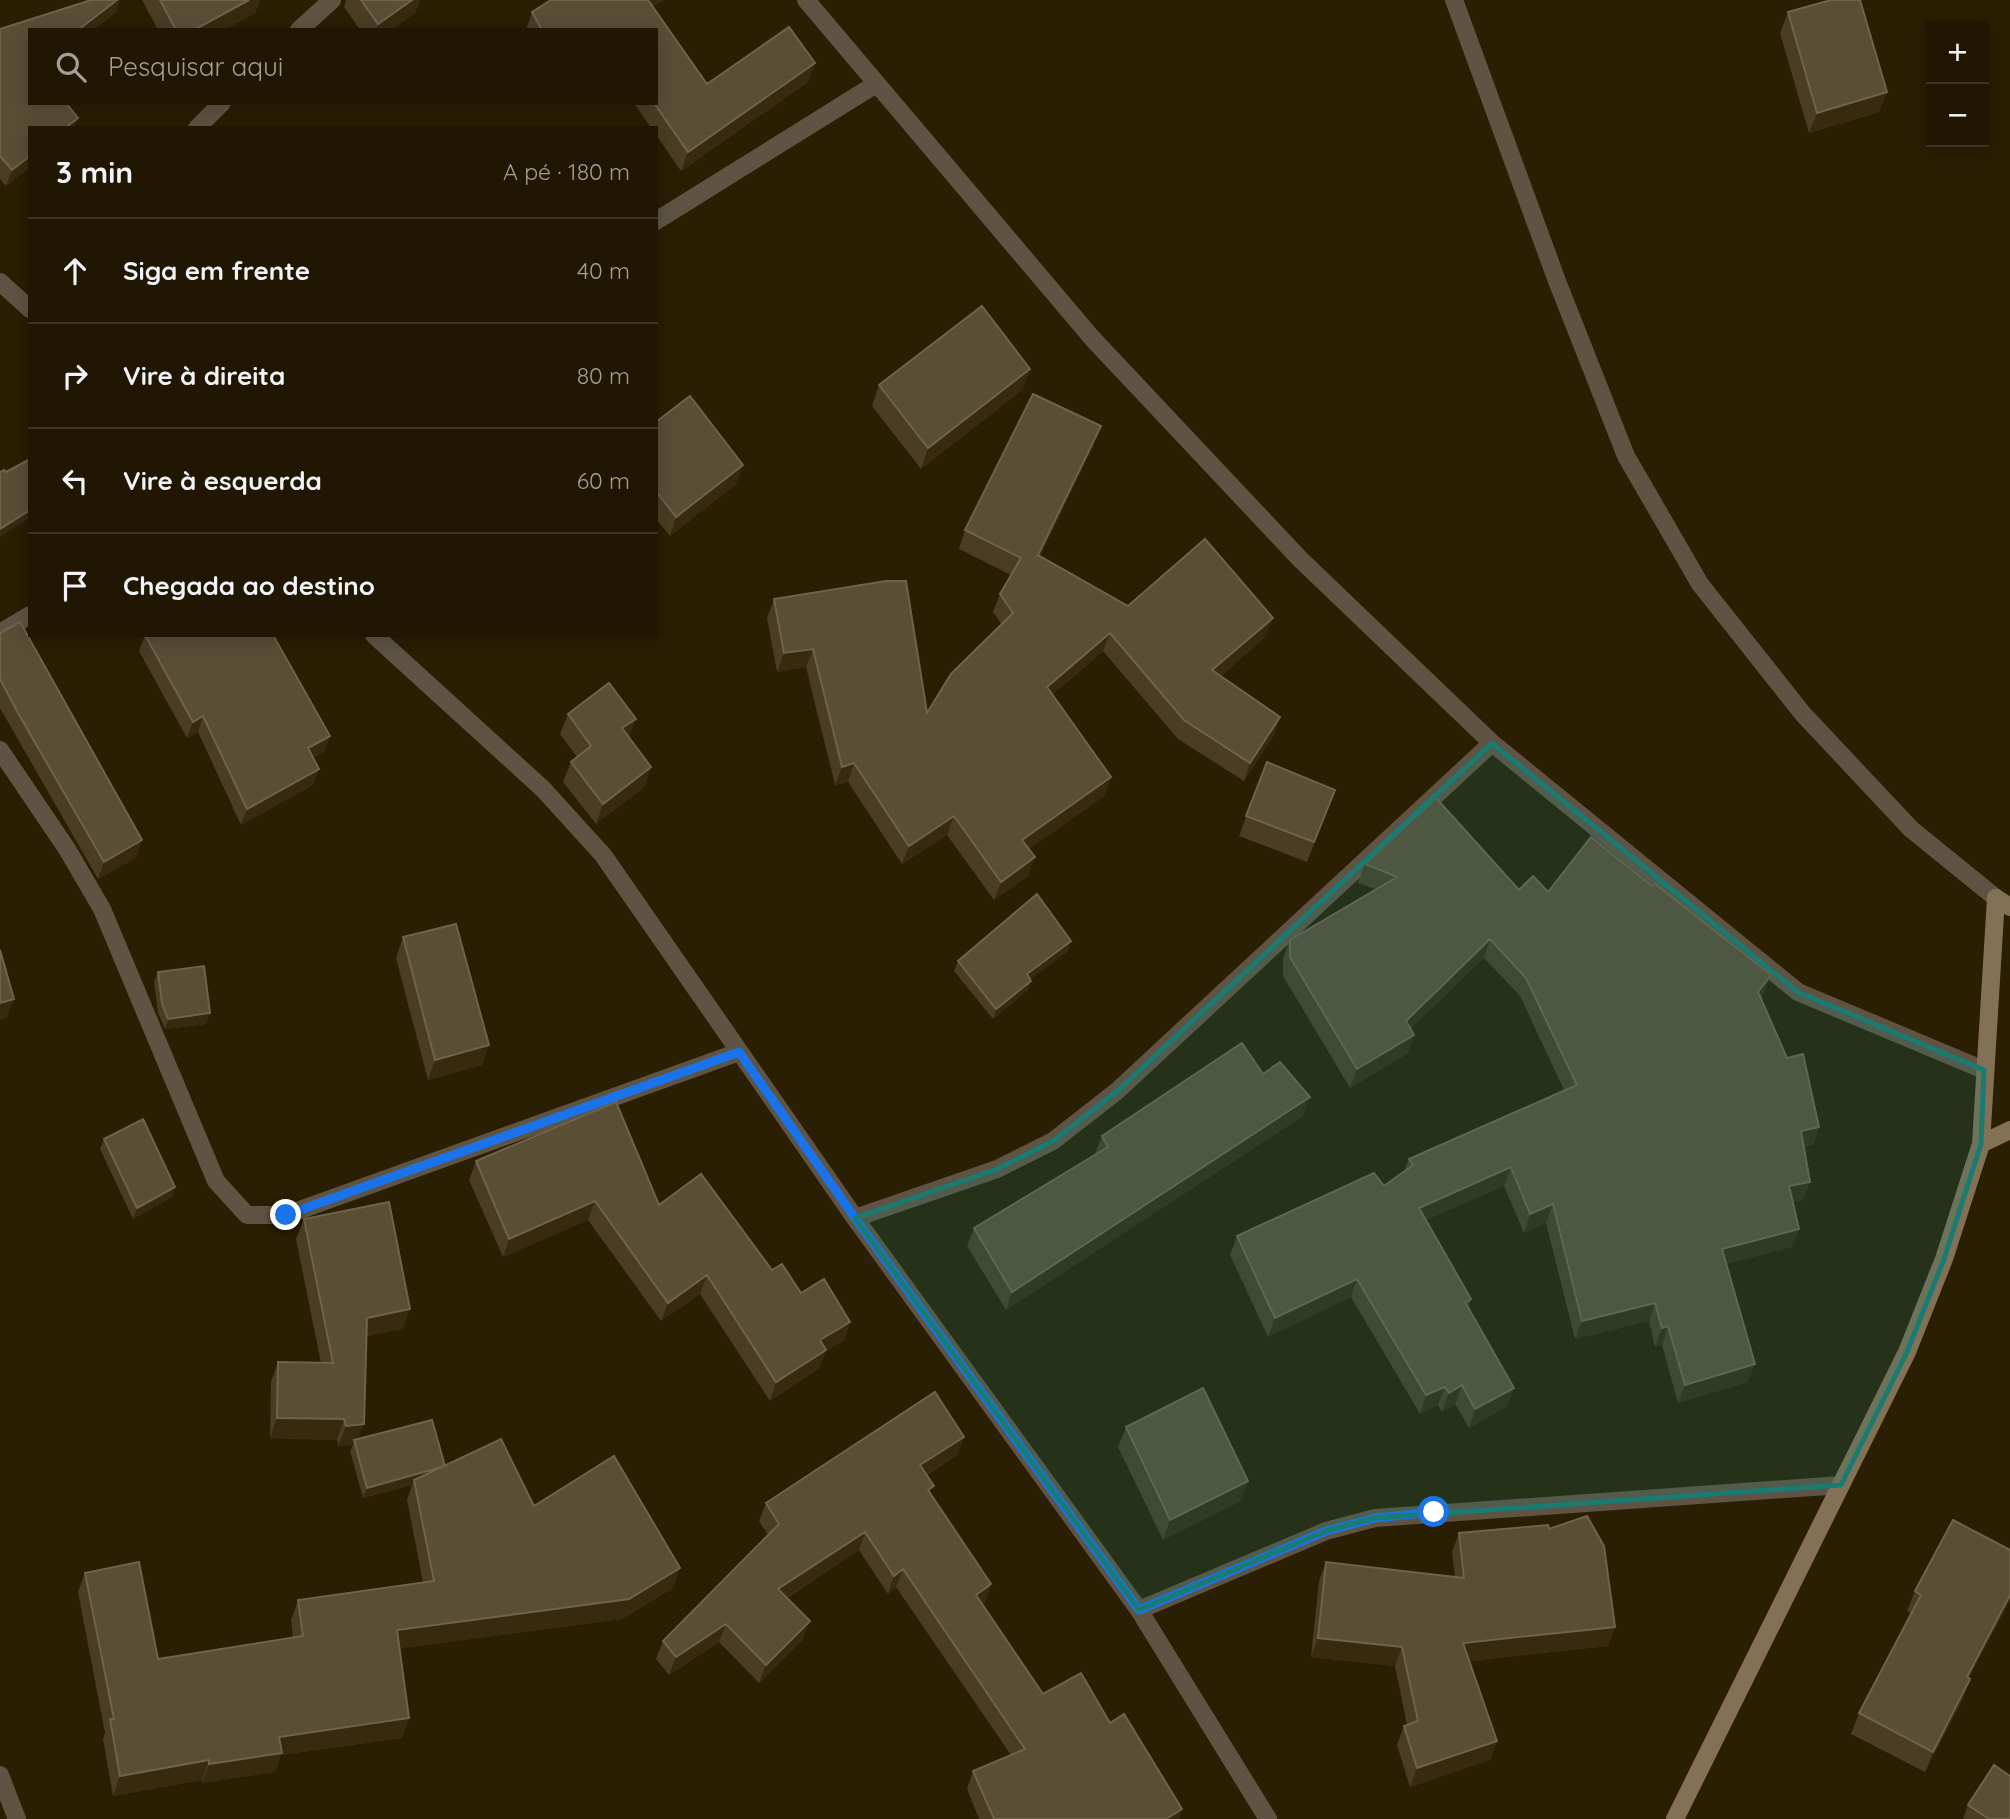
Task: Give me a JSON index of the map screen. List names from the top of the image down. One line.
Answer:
{"page":{"map_buttons":["+","−"],"search":"Pesquisar aqui","heading":["3 min","A pé · 180 m"],"list":[["Siga em frente","40 m"],["Vire à direita","80 m"],["Vire à esquerda","60 m"],"Chegada ao destino"]}}
